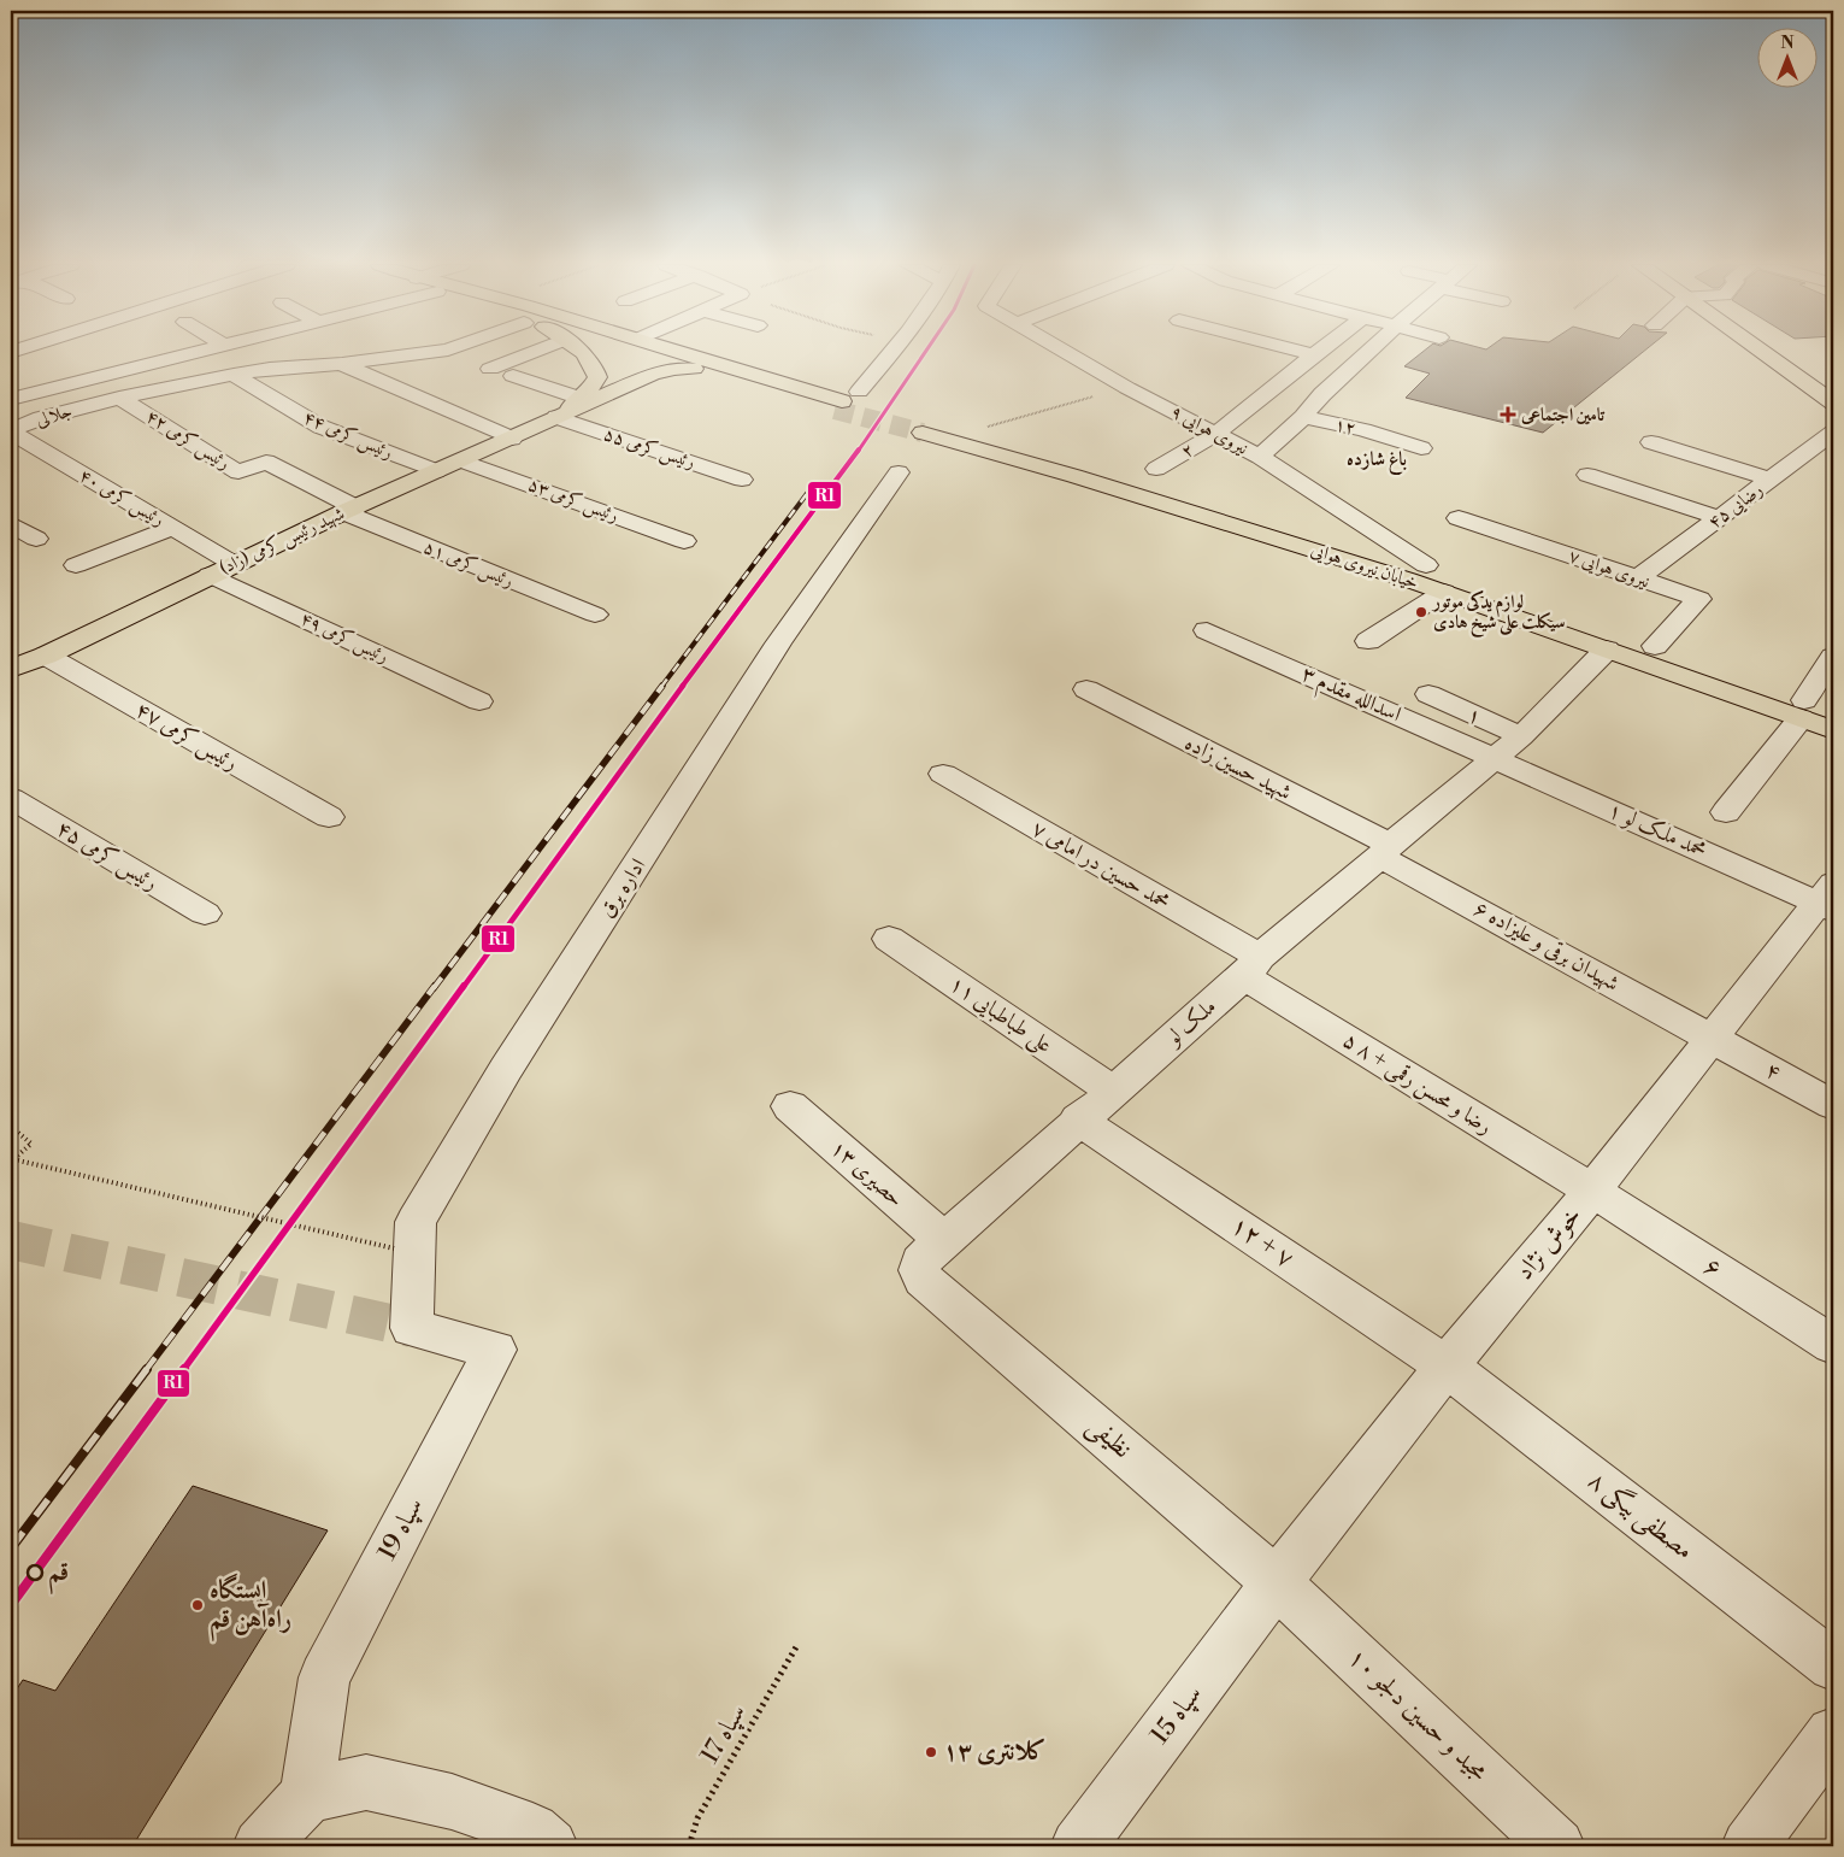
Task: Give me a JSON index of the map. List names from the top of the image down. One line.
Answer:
{"streets":{"main road":["شهید رئیس کرمی (زاد)","خیابان نیروی هوایی"],"street":["جلالی","۱۲","نیروی هوایی ۹","رئیس کرمی ۴۴","رئیس کرمی ۴۲","رئیس کرمی ۵۵","۲","رئیس کرمی ۴۰","رئیس کرمی ۵۳","رضایی ۴۵","رئیس کرمی ۵۱","نیروی هوایی ۷","رئیس کرمی ۴۹","۳ اسدالله مقدم","۱","رئیس کرمی ۴۷","شهید حسین زاده","۱ محمد ملک لو","رئیس کرمی ۴۵","۷ محمد حسین در امامی","اداره برق","۶ شهیدان برقی و علیزاده","۱۱ علی طباطبایی","ملک لو","۴","۵ رضا و محسن رقمی + ۸","۱۳ حصیری","۱۲ + ۷","خوش نژاد","۶","نظیفی","۸ مصطفی بیگی","سپاه 19","سپاه 15","۱۰ مجید و حسین دلجو"],"path":["سپاه 17"]},"crossings":[["جلالی","رئیس کرمی ۴۴"],["جلالی","رئیس کرمی ۴۲"],["جلالی","رئیس کرمی ۴۰"],["نیروی هوایی ۹","۲"],["نیروی هوایی ۹","خیابان نیروی هوایی"],["رئیس کرمی ۴۴","شهید رئیس کرمی (زاد)"],["رئیس کرمی ۴۲","شهید رئیس کرمی (زاد)"],["رئیس کرمی ۴۲","رئیس کرمی ۵۱"],["رئیس کرمی ۵۵","شهید رئیس کرمی (زاد)"],["رئیس کرمی ۴۰","شهید رئیس کرمی (زاد)"],["رئیس کرمی ۵۳","شهید رئیس کرمی (زاد)"],["رضایی ۴۵","نیروی هوایی ۷"],["شهید رئیس کرمی (زاد)","رئیس کرمی ۵۱"],["شهید رئیس کرمی (زاد)","رئیس کرمی ۴۹"],["شهید رئیس کرمی (زاد)","رئیس کرمی ۴۷"],["خیابان نیروی هوایی","نیروی هوایی ۷"],["خیابان نیروی هوایی","ملک لو"],["۳ اسدالله مقدم","۱"],["۳ اسدالله مقدم","۱ محمد ملک لو"],["۳ اسدالله مقدم","ملک لو"],["۱","۱ محمد ملک لو"],["۱","ملک لو"],["شهید حسین زاده","۶ شهیدان برقی و علیزاده"],["شهید حسین زاده","ملک لو"],["۱ محمد ملک لو","ملک لو"],["۱ محمد ملک لو","خوش نژاد"],["۷ محمد حسین در امامی","ملک لو"],["۷ محمد حسین در امامی","۵ رضا و محسن رقمی + ۸"],["اداره برق","سپاه 19"],["۶ شهیدان برقی و علیزاده","ملک لو"],["۶ شهیدان برقی و علیزاده","۴"],["۶ شهیدان برقی و علیزاده","خوش نژاد"],["۱۱ علی طباطبایی","ملک لو"],["ملک لو","۵ رضا و محسن رقمی + ۸"],["ملک لو","۱۳ حصیری"],["ملک لو","۱۲ + ۷"],["ملک لو","نظیفی"],["۴","خوش نژاد"],["۵ رضا و محسن رقمی + ۸","خوش نژاد"],["۵ رضا و محسن رقمی + ۸","۶"],["۱۲ + ۷","خوش نژاد"],["۱۲ + ۷","۸ مصطفی بیگی"],["خوش نژاد","۶"],["خوش نژاد","نظیفی"],["خوش نژاد","۸ مصطفی بیگی"],["خوش نژاد","سپاه 15"],["خوش نژاد","۱۰ مجید و حسین دلجو"],["نظیفی","سپاه 15"],["نظیفی","۱۰ مجید و حسین دلجو"],["سپاه 15","۱۰ مجید و حسین دلجو"]],"districts":["باغ شازده"],"places":{"health":["تامین اجتماعی"],"other":["لوازم یدکی موتور سیکلت علی شیخ هادی","قم","ایستگاه راه‌آهن قم","کلانتری ۱۳"]},"lines":["transit line R1"],"north":"top"}
